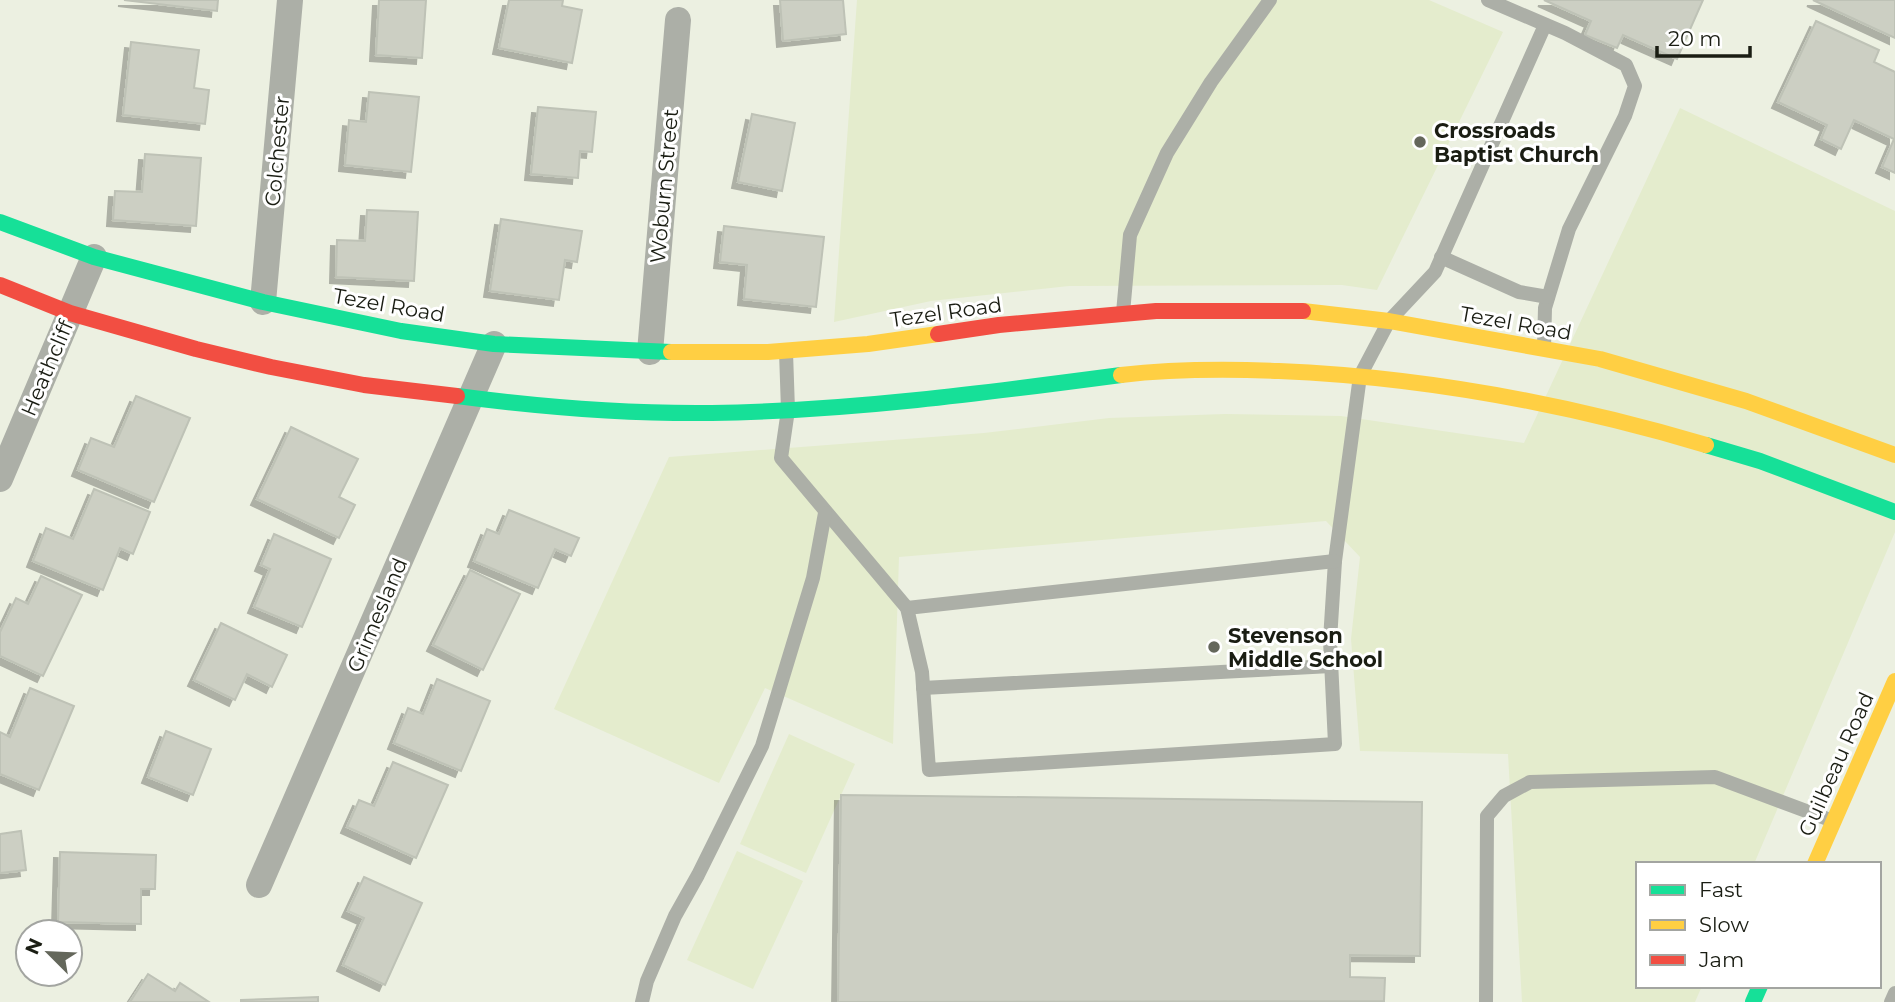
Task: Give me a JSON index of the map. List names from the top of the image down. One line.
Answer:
{"streets":{"main road":["Tezel Road","Guilbeau Road"],"street":["Colchester","Woburn Street","Heathcliff","Grimesland"]},"crossings":[["Colchester","Tezel Road"],["Woburn Street","Tezel Road"],["Tezel Road","Heathcliff"],["Tezel Road","Grimesland"]],"places":["Crossroads Baptist Church","Stevenson Middle School"],"legend":["Fast","Slow","Jam"],"scale_bar":"20 m","north":"top left"}
